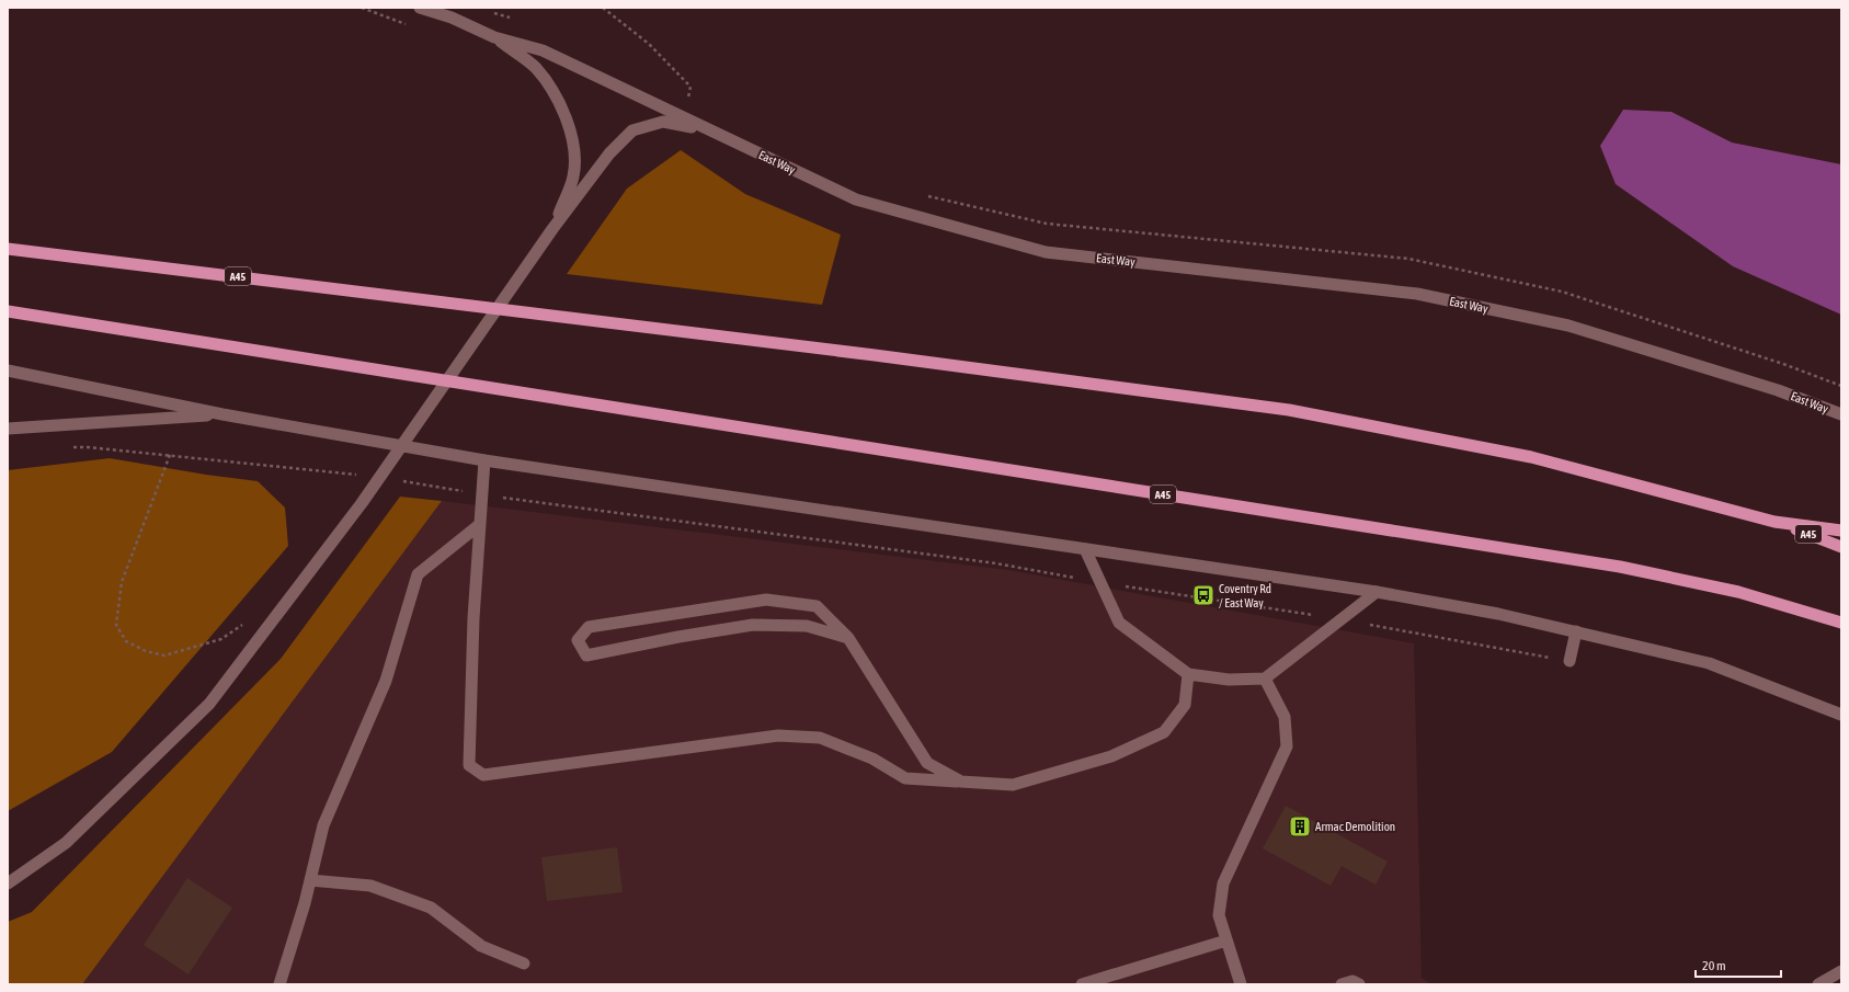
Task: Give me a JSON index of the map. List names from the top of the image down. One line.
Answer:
{"streets":{"highway":["A45"],"street":["East Way"]},"places":{"bus stop":["Coventry Rd / East Way"],"building":["Armac Demolition"]},"scale_bar":"20 m"}
